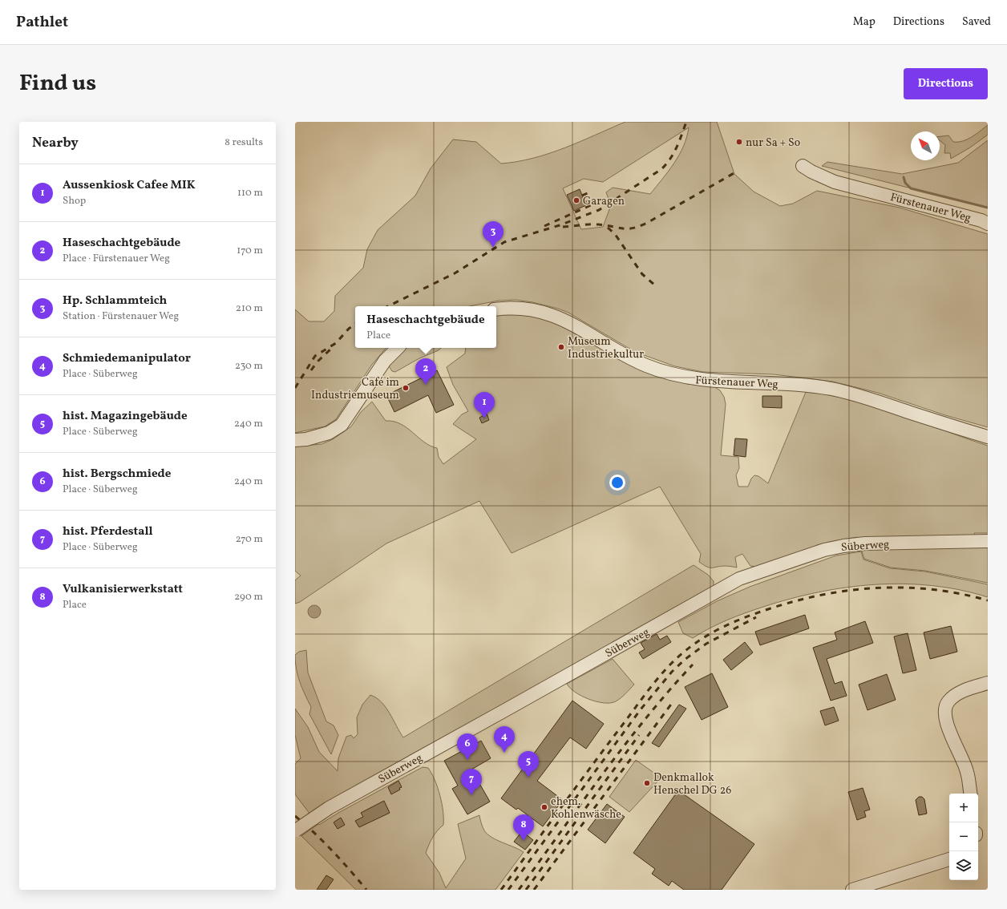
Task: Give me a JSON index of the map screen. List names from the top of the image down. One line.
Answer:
{"streets":{"street":["Fürstenauer Weg","Süberweg"]},"places":["nur Sa + So","Garagen","Museum Industriekultur","Café im Industriemuseum","Denkmallok Henschel DG 26","ehem. Kohlenwäsche"],"north":"top left","page":{"header":"Pathlet","nav":["Map","Directions","Saved"],"title":"Find us","buttons":"Directions","heading":["Nearby","8 results"],"list":[{"mark":"1","name":"Aussenkiosk Cafee MIK","note":"Shop","value":"110 m"},{"mark":"2","name":"Haseschachtgebäude","note":"Place · Fürstenauer Weg","value":"170 m"},{"mark":"3","name":"Hp. Schlammteich","note":"Station · Fürstenauer Weg","value":"210 m"},{"mark":"4","name":"Schmiedemanipulator","note":"Place · Süberweg","value":"230 m"},{"mark":"5","name":"hist. Magazingebäude","note":"Place · Süberweg","value":"240 m"},{"mark":"6","name":"hist. Bergschmiede","note":"Place · Süberweg","value":"240 m"},{"mark":"7","name":"hist. Pferdestall","note":"Place · Süberweg","value":"270 m"},{"mark":"8","name":"Vulkanisierwerkstatt","note":"Place","value":"290 m"}],"pins":["3","2","1","4","6","5","7","8"],"popup":["Haseschachtgebäude","Place"],"map_buttons":["+","−"]}}
